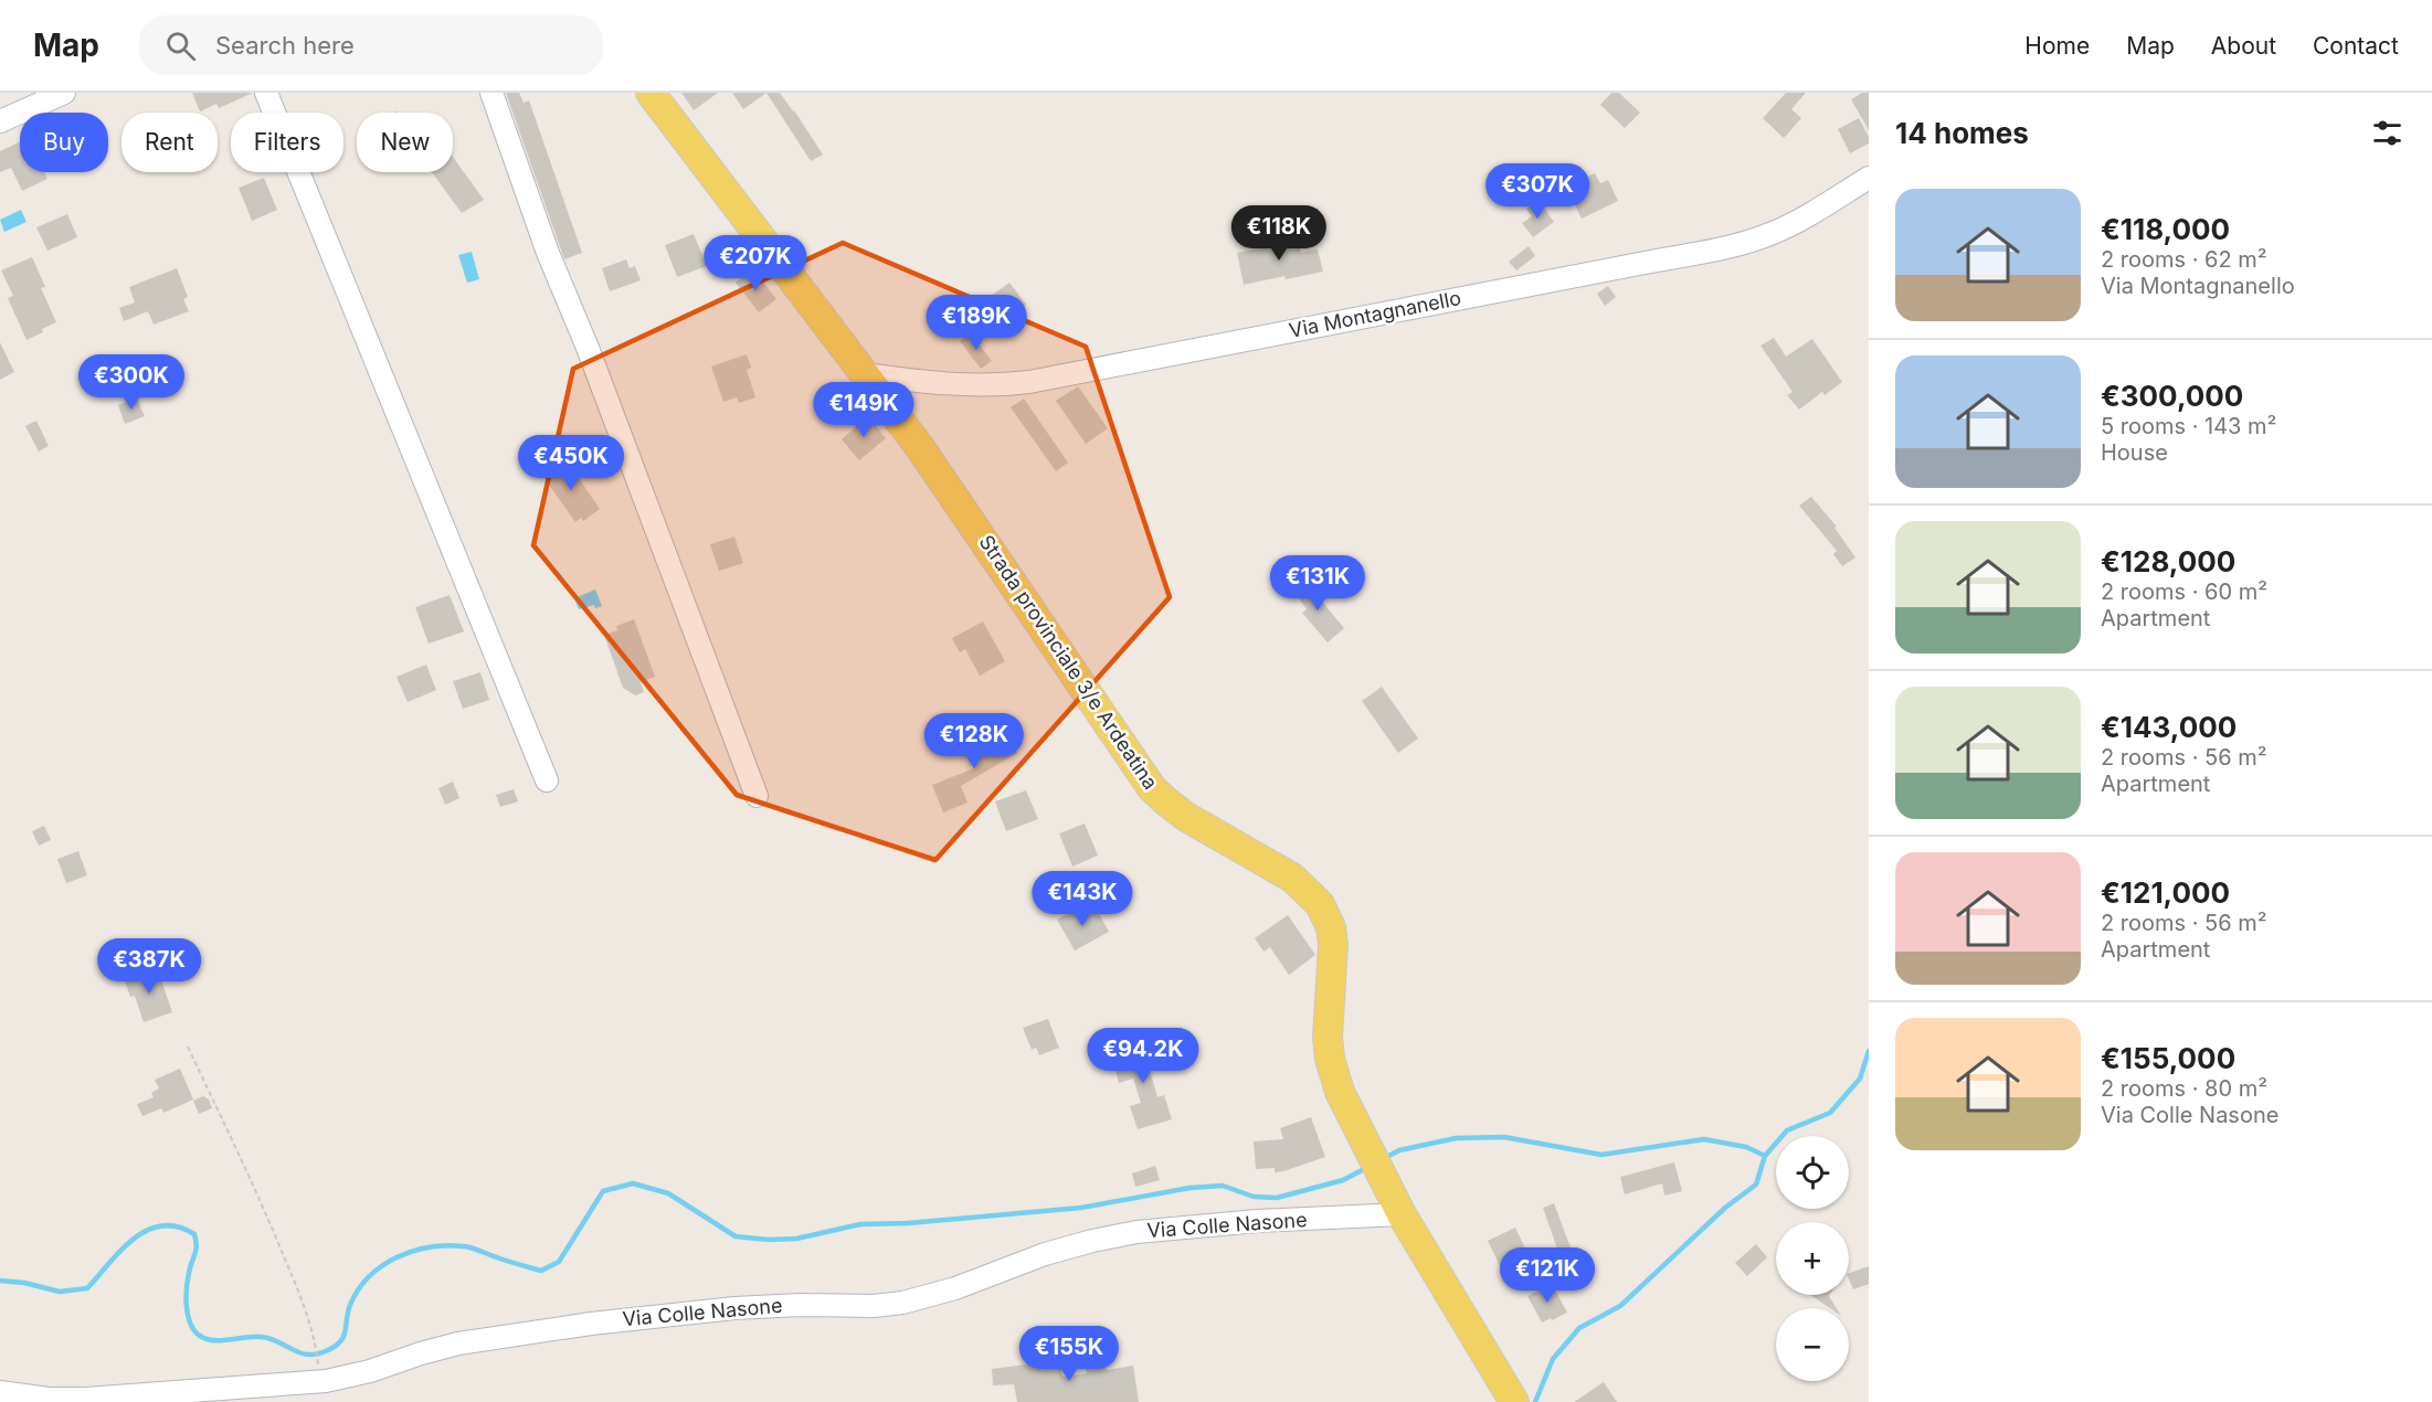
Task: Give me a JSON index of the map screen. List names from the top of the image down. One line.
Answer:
{"streets":{"main road":["Strada provinciale 3/e Ardeatina"],"street":["Via Montagnanello","Via Colle Nasone"]},"crossings":[["Via Montagnanello","Strada provinciale 3/e Ardeatina"],["Strada provinciale 3/e Ardeatina","Via Colle Nasone"]],"page":{"header":"Map","search":"Search here","nav":["Home","Map","About","Contact"],"heading":"14 homes","chip":["Buy","Rent","Filters","New"],"price":["€307K","€118K","€207K","€189K","€300K","€149K","€450K","€131K","€128K","€143K","€387K","€94.2K","€121K","€155K"],"list":[{"name":"€118,000","note":"2 rooms · 62 m² · Via Montagnanello"},{"name":"€300,000","note":"5 rooms · 143 m² · House"},{"name":"€128,000","note":"2 rooms · 60 m² · Apartment"},{"name":"€143,000","note":"2 rooms · 56 m² · Apartment"},{"name":"€121,000","note":"2 rooms · 56 m² · Apartment"},{"name":"€155,000","note":"2 rooms · 80 m² · Via Colle Nasone"}],"map_buttons":["+","−"]}}
